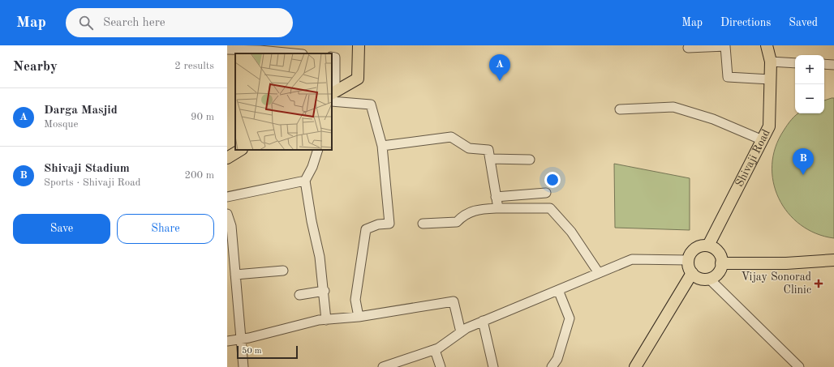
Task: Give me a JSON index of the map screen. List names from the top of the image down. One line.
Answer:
{"streets":{"main road":["Shivaji Road"]},"places":{"health":["Vijay Sonorad Clinic"]},"scale_bar":"50 m","page":{"header":"Map","search":"Search here","nav":["Map","Directions","Saved"],"heading":["Nearby","2 results"],"pins":["A","B"],"map_buttons":["+","−"],"list":[{"mark":"A","name":"Darga Masjid","note":"Mosque","value":"90 m"},{"mark":"B","name":"Shivaji Stadium","note":"Sports · Shivaji Road","value":"200 m"}],"buttons":["Save","Share"],"scale":"50 m"}}
